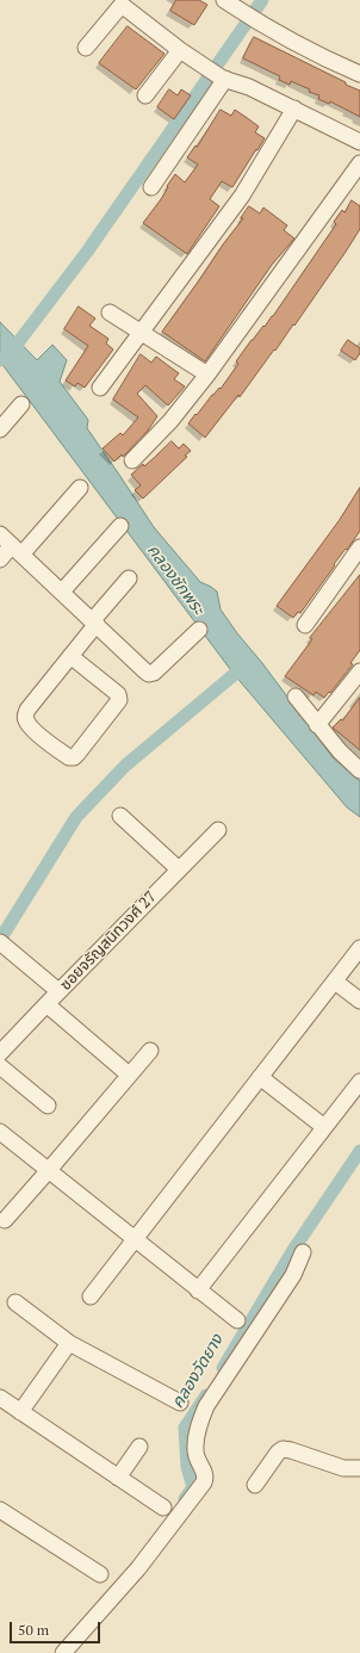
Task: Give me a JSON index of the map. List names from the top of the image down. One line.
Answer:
{"streets":{"street":["ซอยจรัญสนิทวงศ์ 27"]},"water":["คลองชักพระ","คลองวัดยาง"],"scale_bar":"50 m"}
